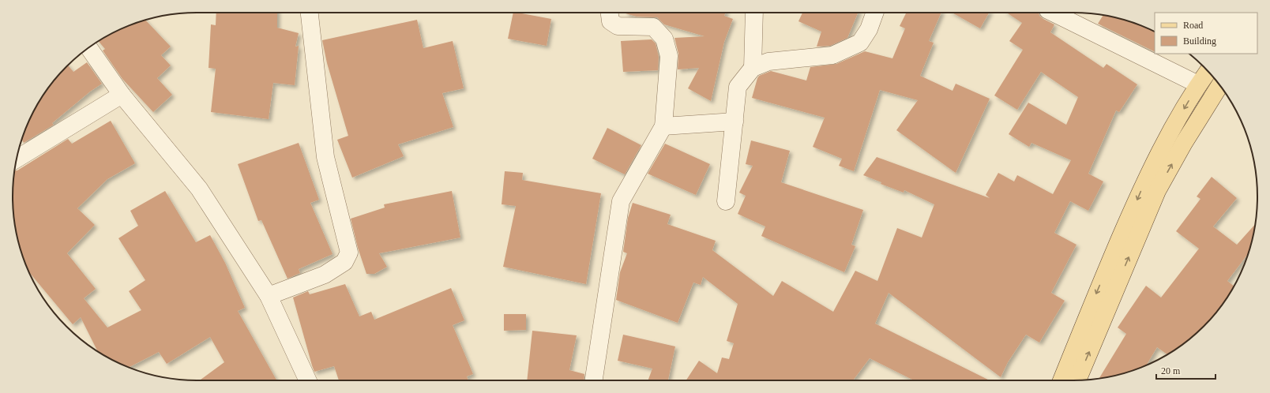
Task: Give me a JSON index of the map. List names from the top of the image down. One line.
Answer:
{"legend":["Road","Building"],"scale_bar":"20 m"}
